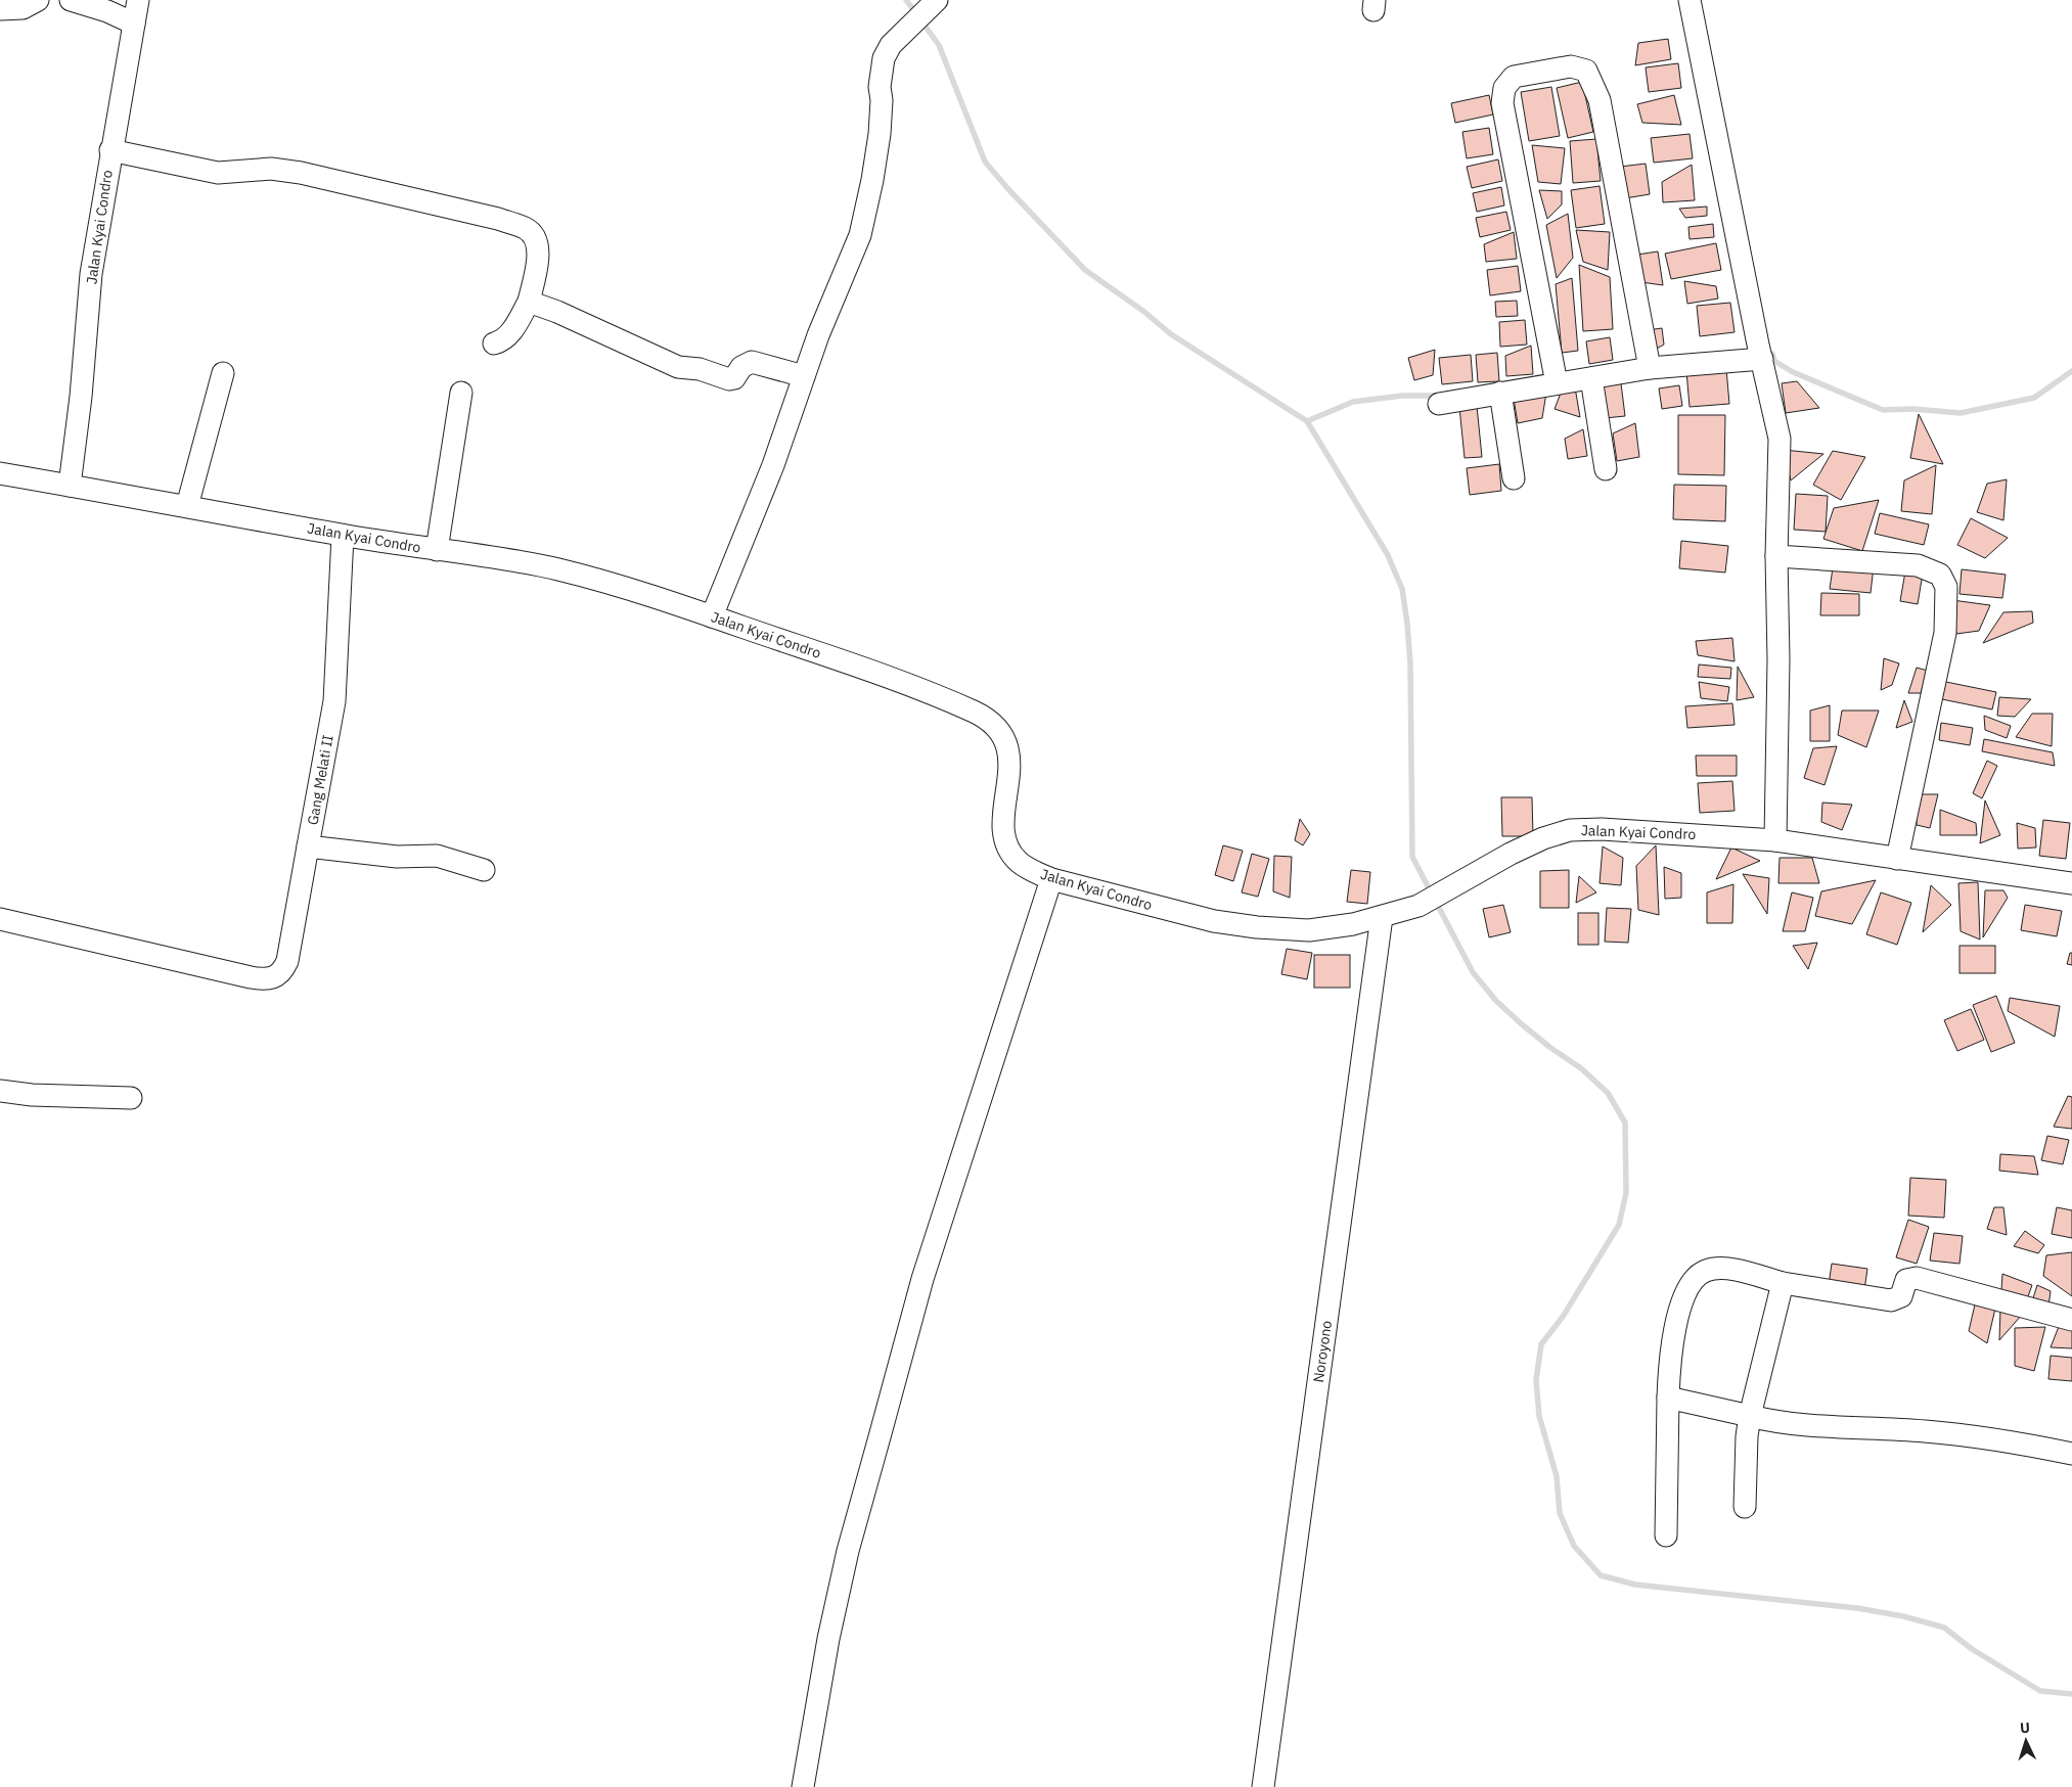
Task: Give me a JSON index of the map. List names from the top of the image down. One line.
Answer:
{"streets":{"street":["Jalan Kyai Condro","Gang Melati II","Noroyono"]},"crossings":[["Jalan Kyai Condro","Gang Melati II"],["Jalan Kyai Condro","Noroyono"]],"north":"top"}
